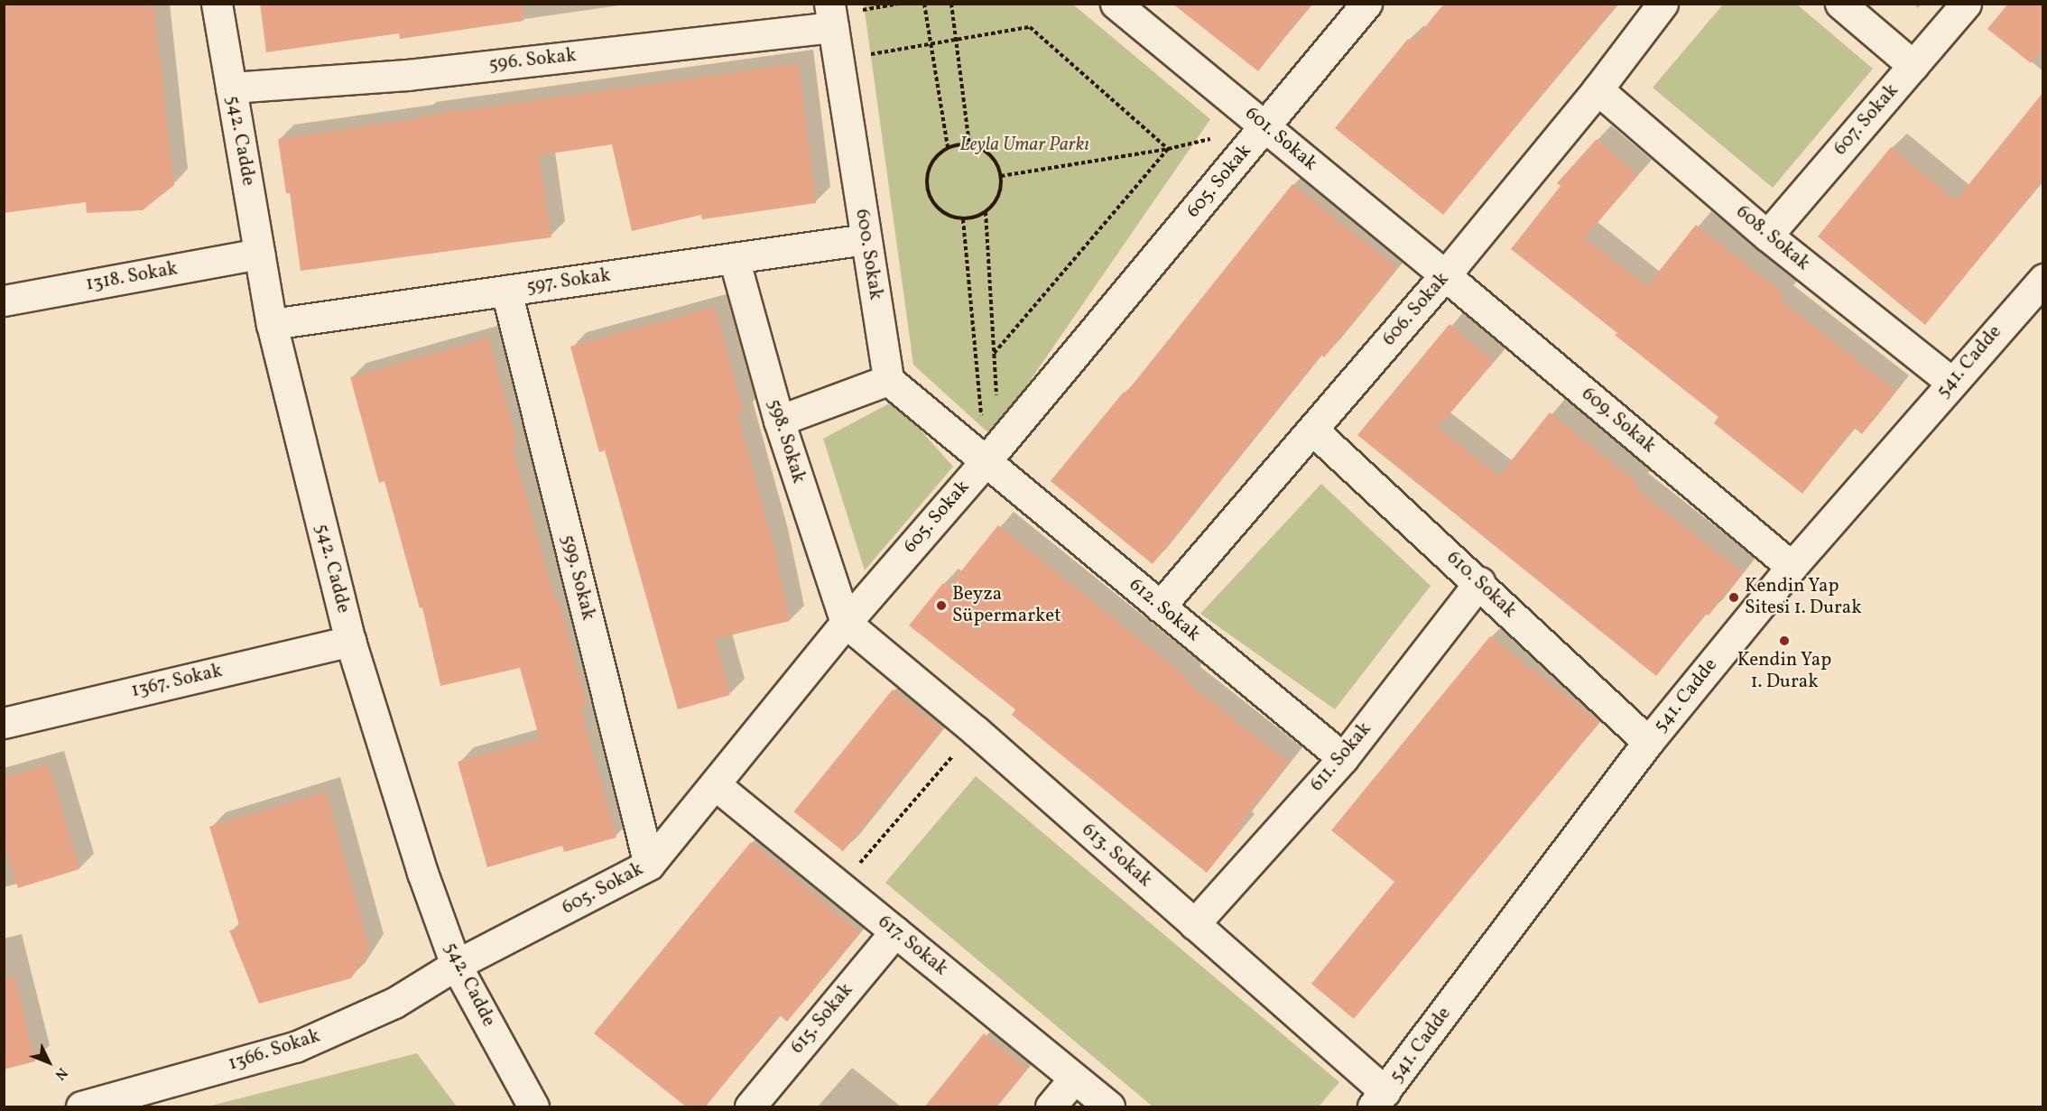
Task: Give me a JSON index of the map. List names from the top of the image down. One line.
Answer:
{"streets":{"street":["596. Sokak","607. Sokak","601. Sokak","542. Cadde","605. Sokak","608. Sokak","600. Sokak","1318. Sokak","597. Sokak","606. Sokak","541. Cadde","609. Sokak","598. Sokak","599. Sokak","610. Sokak","612. Sokak","1367. Sokak","611. Sokak","613. Sokak","617. Sokak","615. Sokak","1366. Sokak"]},"crossings":[["596. Sokak","542. Cadde"],["596. Sokak","600. Sokak"],["607. Sokak","608. Sokak"],["601. Sokak","605. Sokak"],["601. Sokak","606. Sokak"],["601. Sokak","609. Sokak"],["542. Cadde","605. Sokak"],["542. Cadde","1318. Sokak"],["542. Cadde","597. Sokak"],["542. Cadde","1367. Sokak"],["542. Cadde","1366. Sokak"],["605. Sokak","598. Sokak"],["605. Sokak","599. Sokak"],["605. Sokak","612. Sokak"],["605. Sokak","613. Sokak"],["605. Sokak","617. Sokak"],["605. Sokak","1366. Sokak"],["608. Sokak","606. Sokak"],["608. Sokak","541. Cadde"],["600. Sokak","597. Sokak"],["597. Sokak","598. Sokak"],["597. Sokak","599. Sokak"],["606. Sokak","609. Sokak"],["606. Sokak","610. Sokak"],["606. Sokak","612. Sokak"],["541. Cadde","609. Sokak"],["541. Cadde","610. Sokak"],["541. Cadde","613. Sokak"],["598. Sokak","613. Sokak"],["610. Sokak","611. Sokak"],["612. Sokak","611. Sokak"],["611. Sokak","613. Sokak"],["617. Sokak","615. Sokak"]],"parks":["Leyla Umar Parkı"],"places":["Kendin Yap Sitesi 1. Durak","Beyza Süpermarket","Kendin Yap 1. Durak"],"north":"bottom right"}
